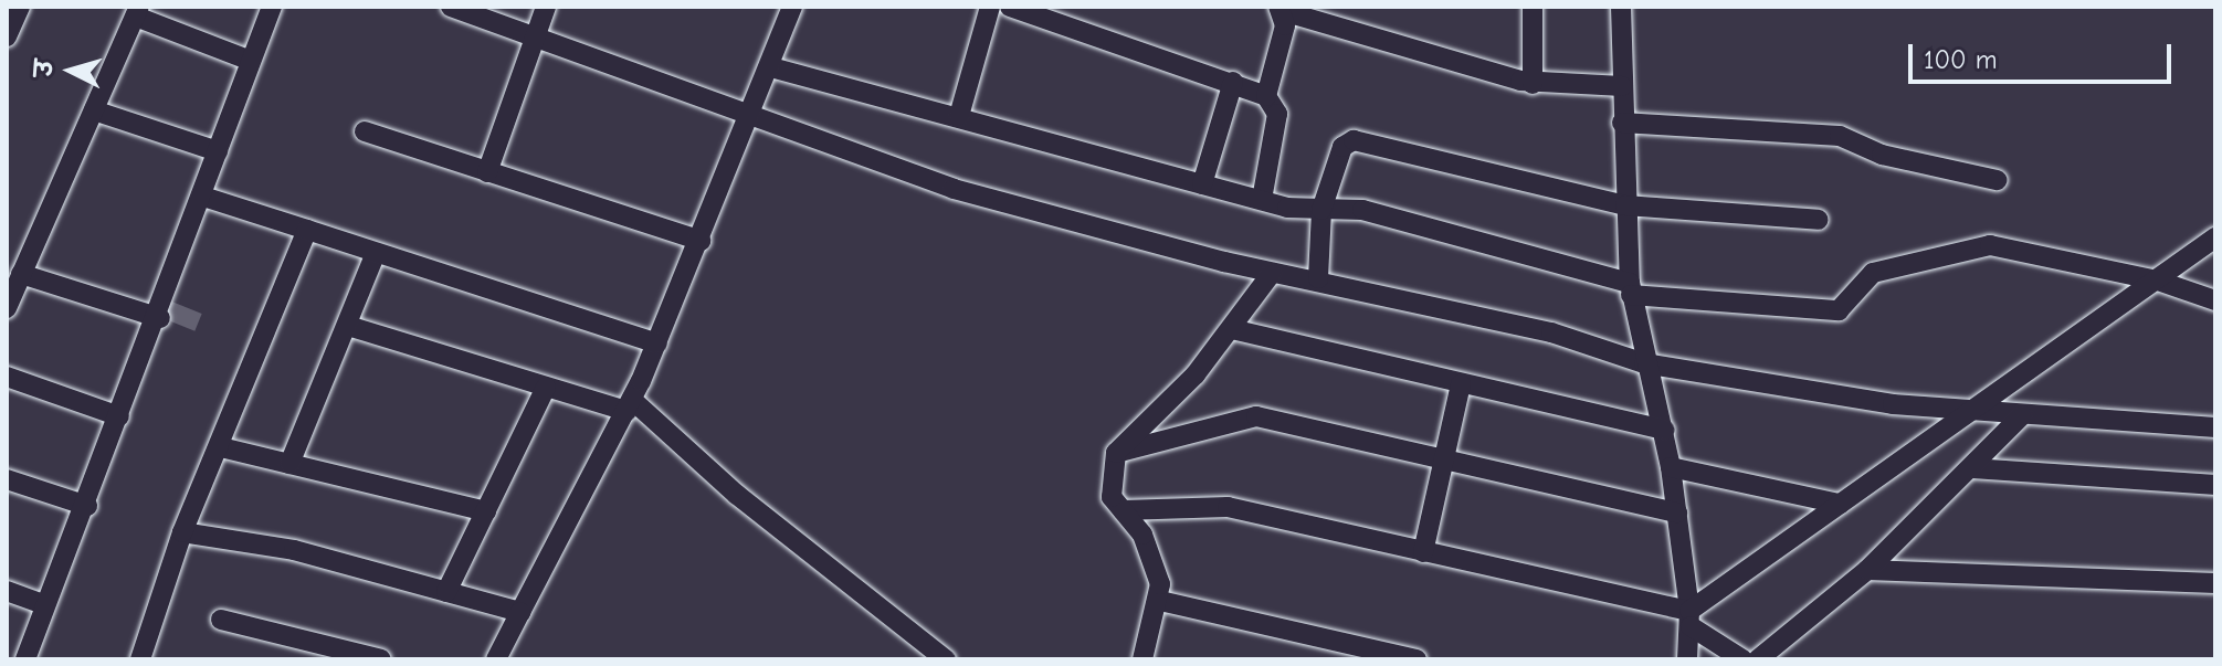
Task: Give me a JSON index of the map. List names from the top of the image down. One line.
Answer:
{"scale_bar":"100 m","north":"left"}
